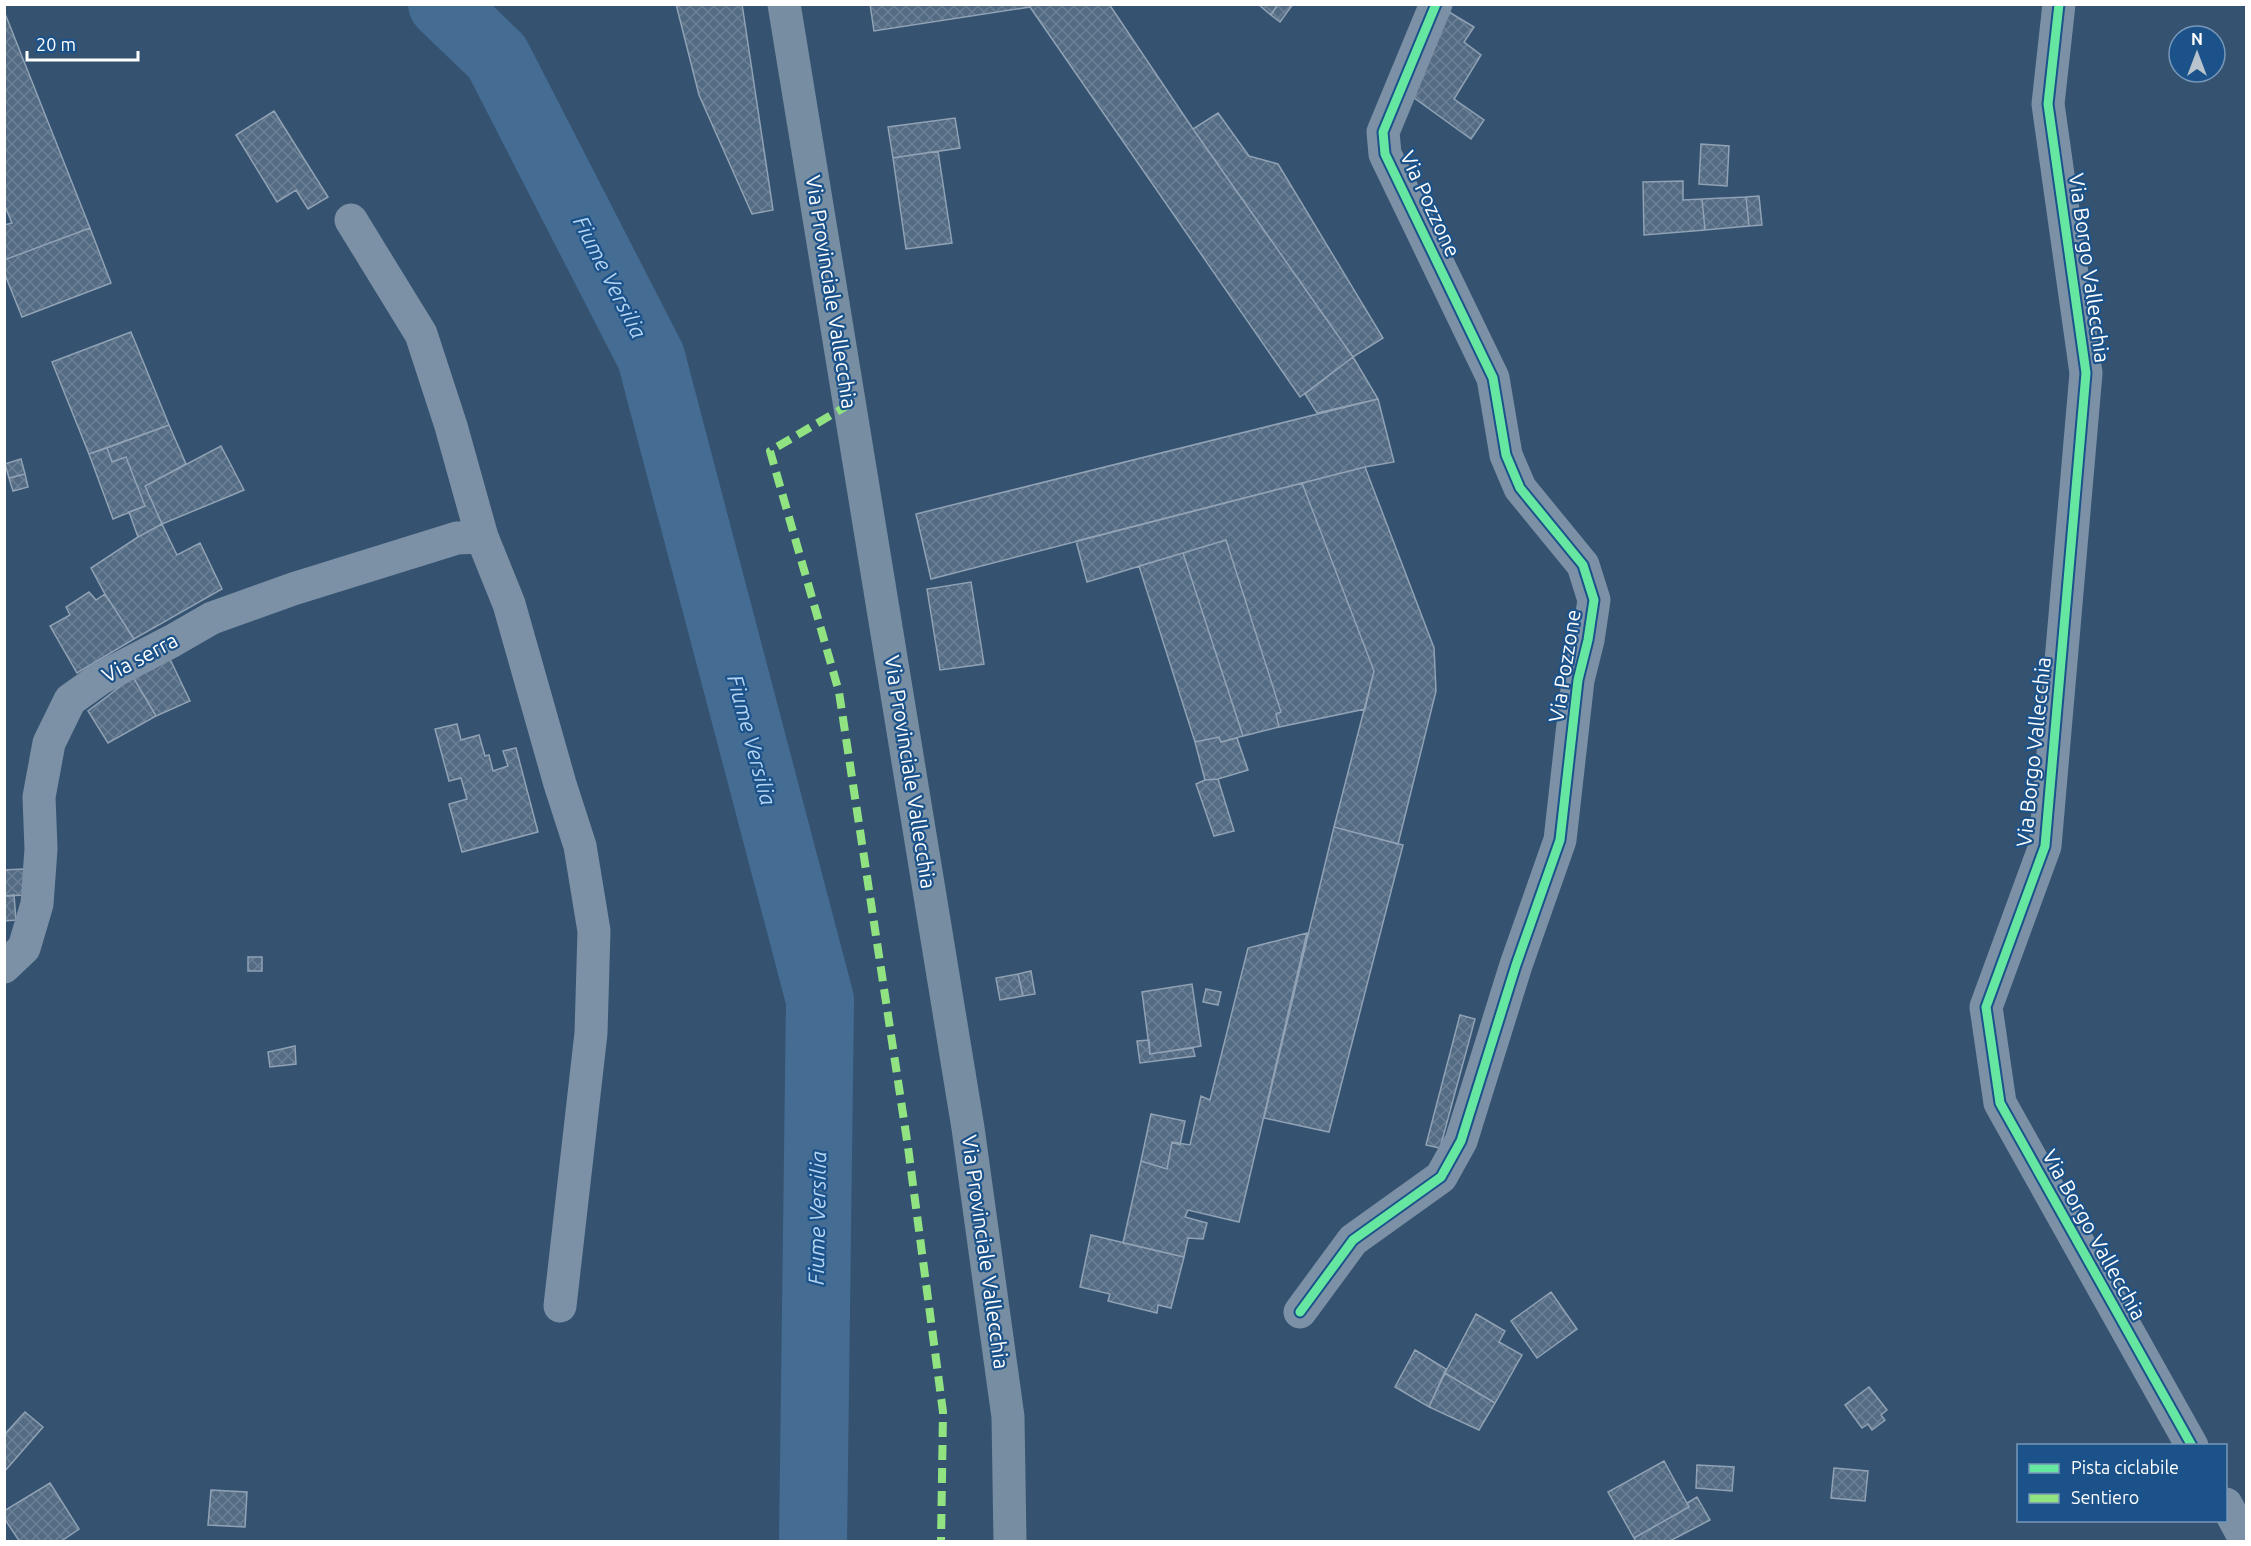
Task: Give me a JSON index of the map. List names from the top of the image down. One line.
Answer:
{"streets":{"main road":["Via Provinciale Vallecchia"],"street":["Via Pozzone","Via Borgo Vallecchia","Via serra"]},"water":["Fiume Versilia"],"legend":["Pista ciclabile","Sentiero"],"scale_bar":"20 m","north":"top"}
